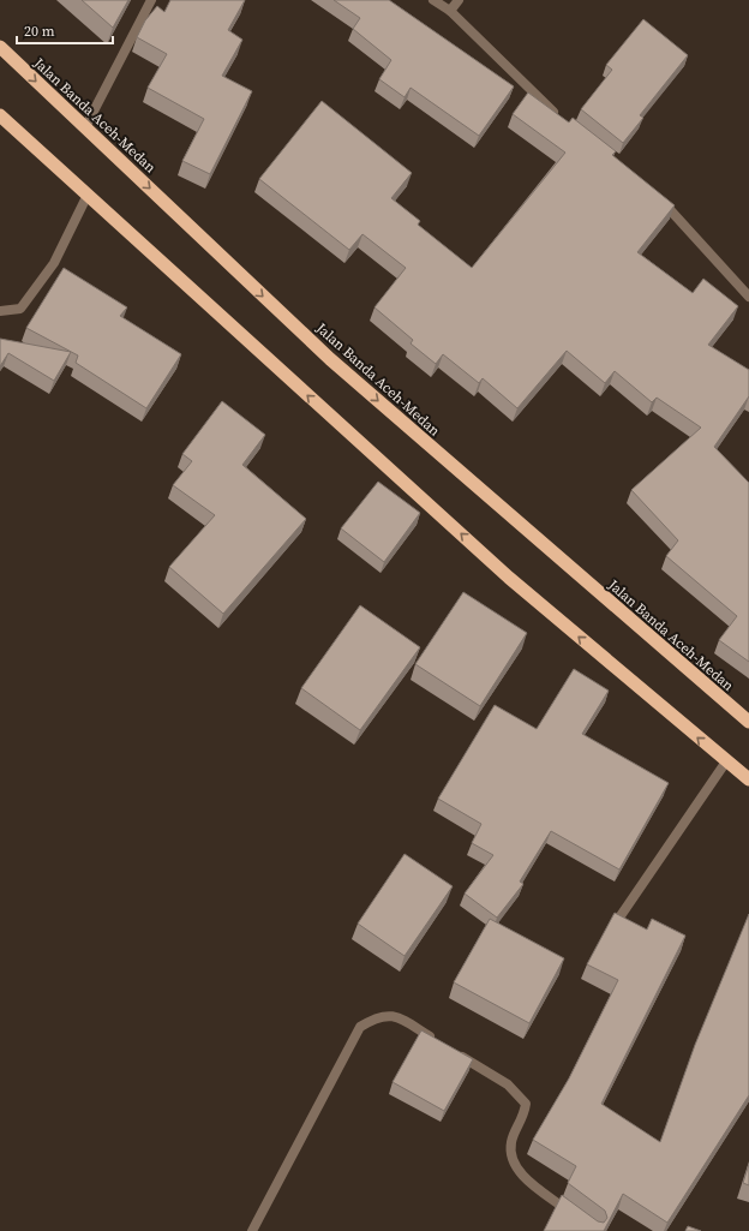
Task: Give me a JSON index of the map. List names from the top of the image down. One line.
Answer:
{"streets":{"highway":["Jalan Banda Aceh-Medan"]},"scale_bar":"20 m"}
